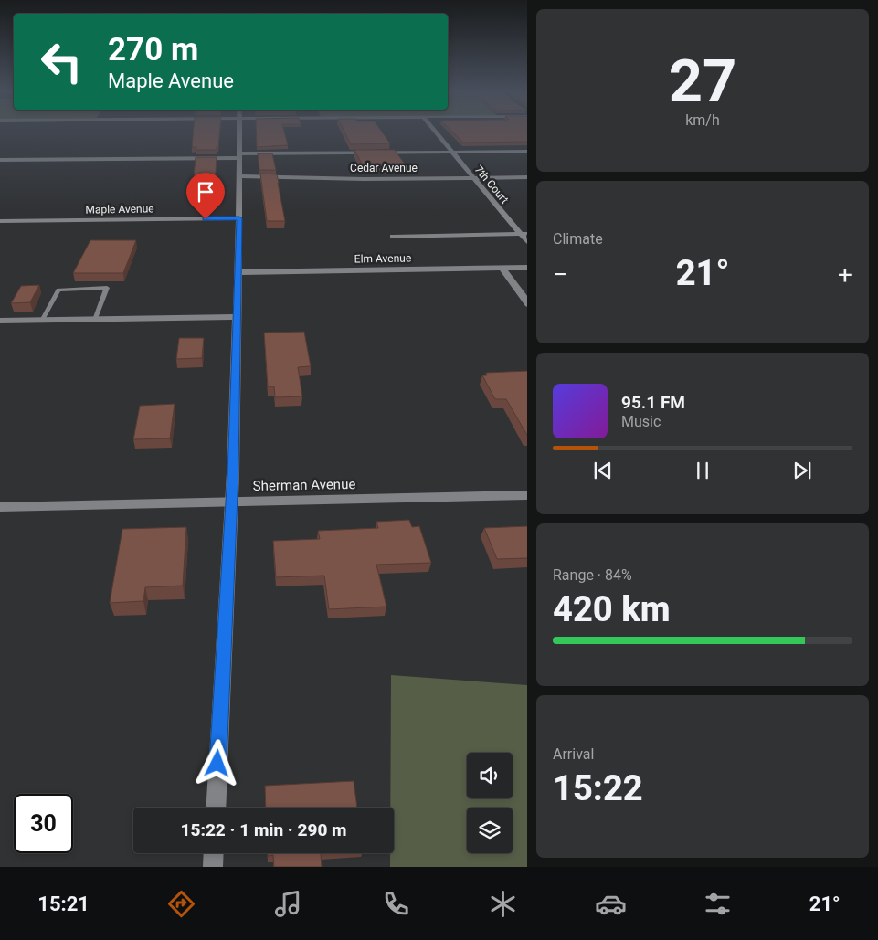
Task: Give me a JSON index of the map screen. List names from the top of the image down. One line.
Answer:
{"streets":{"street":["Cedar Avenue","7th Court","Maple Avenue","Elm Avenue","Sherman Avenue"]},"crossings":[["Cedar Avenue","7th Court"]],"page":{"tile":[["27","km/h"],"Climate",["Range · 84%","420 km"],["Arrival","15:22"]],"turn":["270 m","Maple Avenue"],"heat":["−","21°","+"],"song":["95.1 FM","Music"],"limit":"30","trip":"15:22 · 1 min · 290 m","tabs":["15:21","21°"]}}
